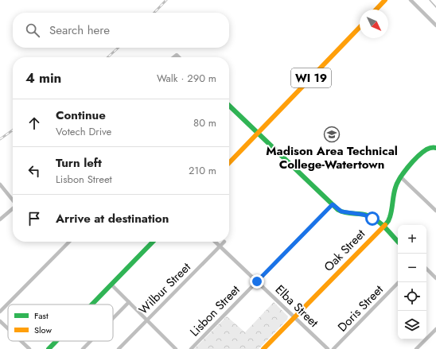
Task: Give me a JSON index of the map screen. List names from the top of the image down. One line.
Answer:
{"streets":{"street":["WI 19","Oak Street","Wilbur Street","Elba Street","Doris Street","Lisbon Street"]},"crossings":[["Oak Street","Elba Street"],["Wilbur Street","Elba Street"],["Elba Street","Lisbon Street"]],"places":{"school or university":["Madison Area Technical College-Watertown"]},"legend":["Fast","Slow"],"north":"bottom right","page":{"search":"Search here","heading":["4 min","Walk · 290 m"],"list":[["Continue","Votech Drive","80 m"],["Turn left","Lisbon Street","210 m"],"Arrive at destination"],"map_buttons":["+","−"]}}
